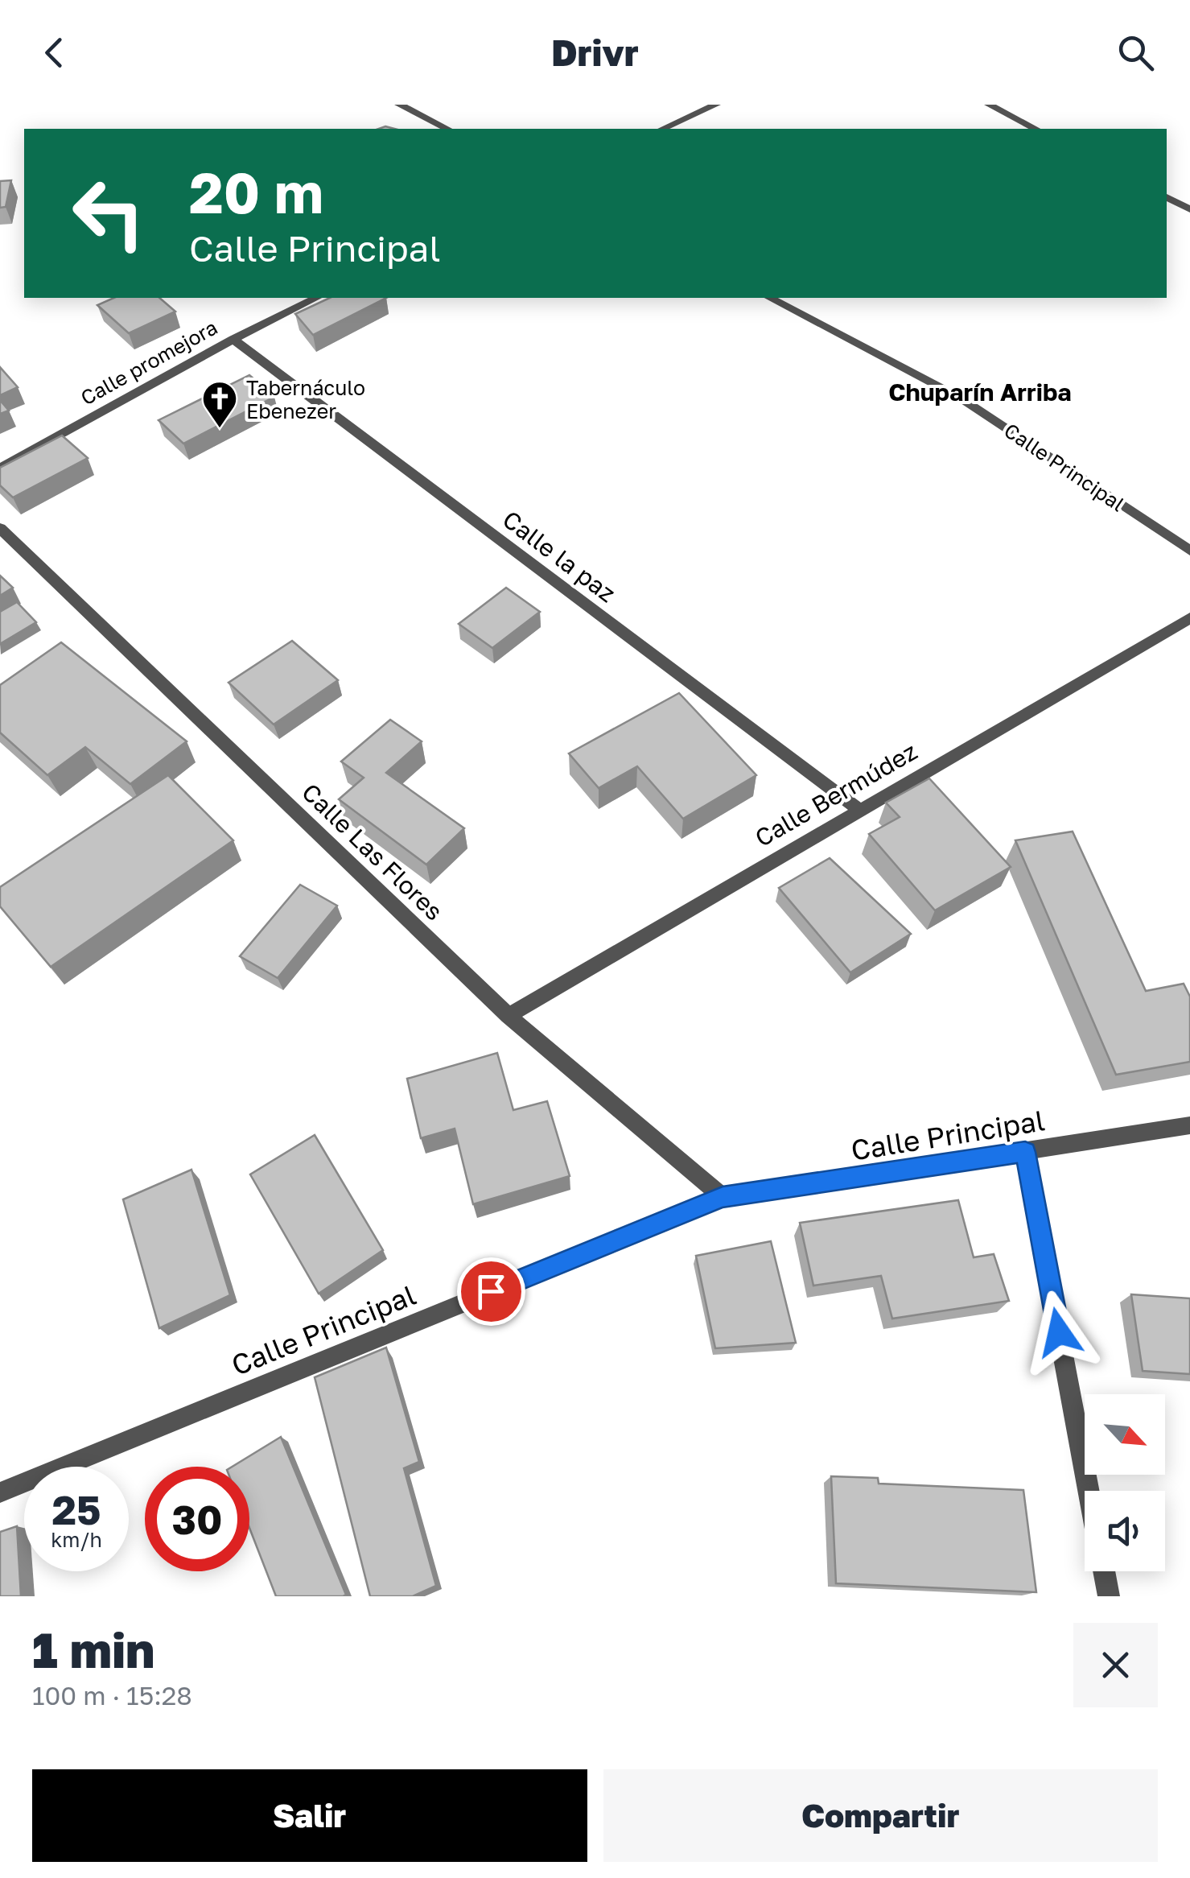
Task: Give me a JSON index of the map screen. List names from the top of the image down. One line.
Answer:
{"streets":{"street":["Calle promejora","Calle Principal","Calle la paz","Calle Bermúdez","Calle Las Flores"]},"crossings":[["Calle promejora","Calle la paz"],["Calle Principal","Calle Las Flores"],["Calle la paz","Calle Bermúdez"],["Calle Bermúdez","Calle Las Flores"]],"districts":["Chuparín Arriba"],"places":{"church":["Tabernáculo Ebenezer"]},"north":"bottom right","page":{"header":"Drivr","turn":["20 m","Calle Principal"],"speed":"25 km/h","limit":"30","heading":["1 min","100 m · 15:28"],"buttons":["Salir","Compartir"]}}
